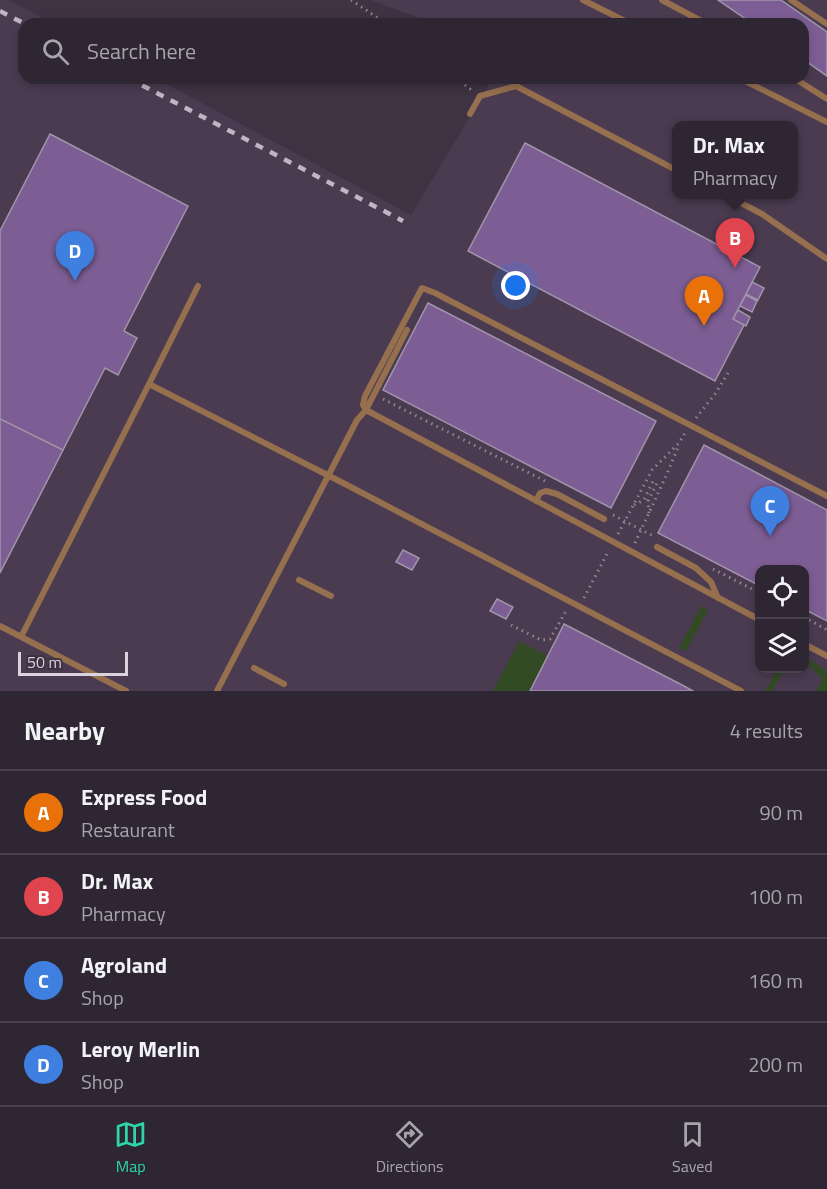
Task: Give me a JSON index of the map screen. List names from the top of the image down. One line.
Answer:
{"scale_bar":"50 m","page":{"search":"Search here","popup":["Dr. Max","Pharmacy"],"pins":["B","D","A","C"],"scale":"50 m","heading":["Nearby","4 results"],"list":[{"mark":"A","name":"Express Food","note":"Restaurant","value":"90 m"},{"mark":"B","name":"Dr. Max","note":"Pharmacy","value":"100 m"},{"mark":"C","name":"Agroland","note":"Shop","value":"160 m"},{"mark":"D","name":"Leroy Merlin","note":"Shop","value":"200 m"}],"nav":["Map","Directions","Saved"]}}
